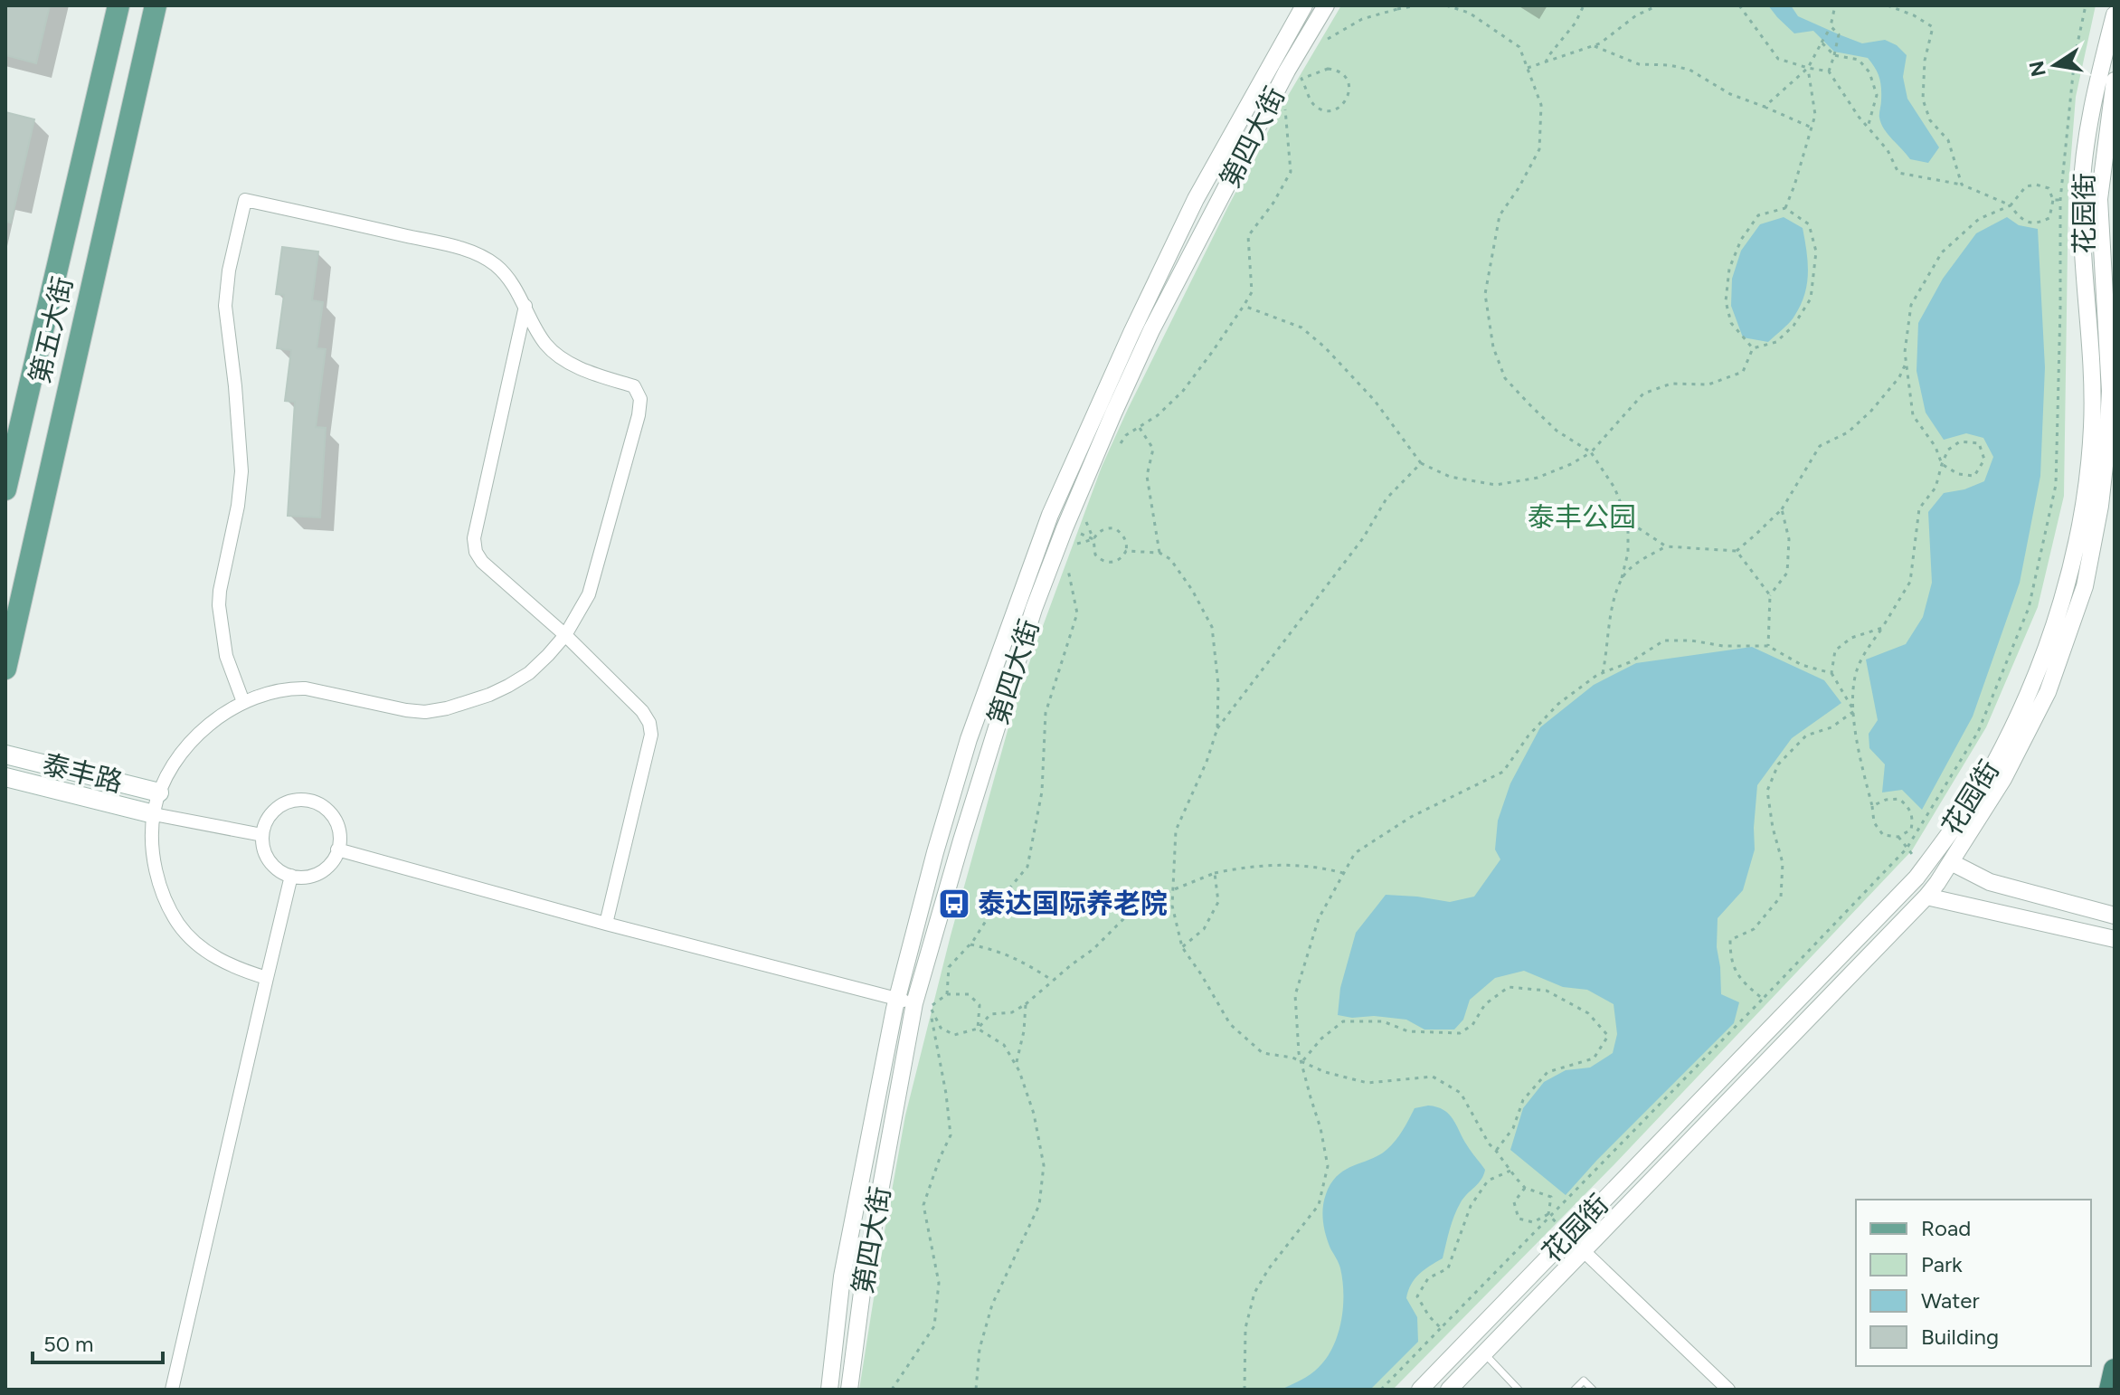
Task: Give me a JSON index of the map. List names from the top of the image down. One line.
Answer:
{"streets":{"main road":["第五大街","泰丰路"],"street":["第四大街","花园街"]},"parks":["泰丰公园"],"places":{"bus stop":["泰达国际养老院"]},"legend":["Road","Park","Water","Building"],"scale_bar":"50 m","north":"left"}
